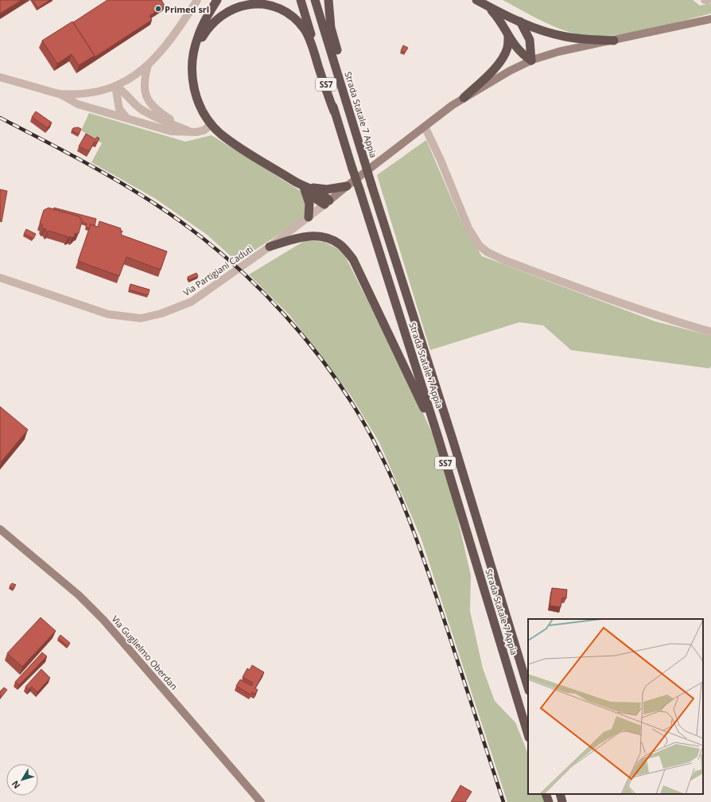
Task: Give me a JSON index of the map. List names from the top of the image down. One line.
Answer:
{"streets":{"highway":["SS7","Strada Statale 7 Appia"],"main road":["Via Guglielmo Oberdan"],"street":["Via Partigiani Caduti"]},"places":["Primed srl"],"north":"bottom left"}
